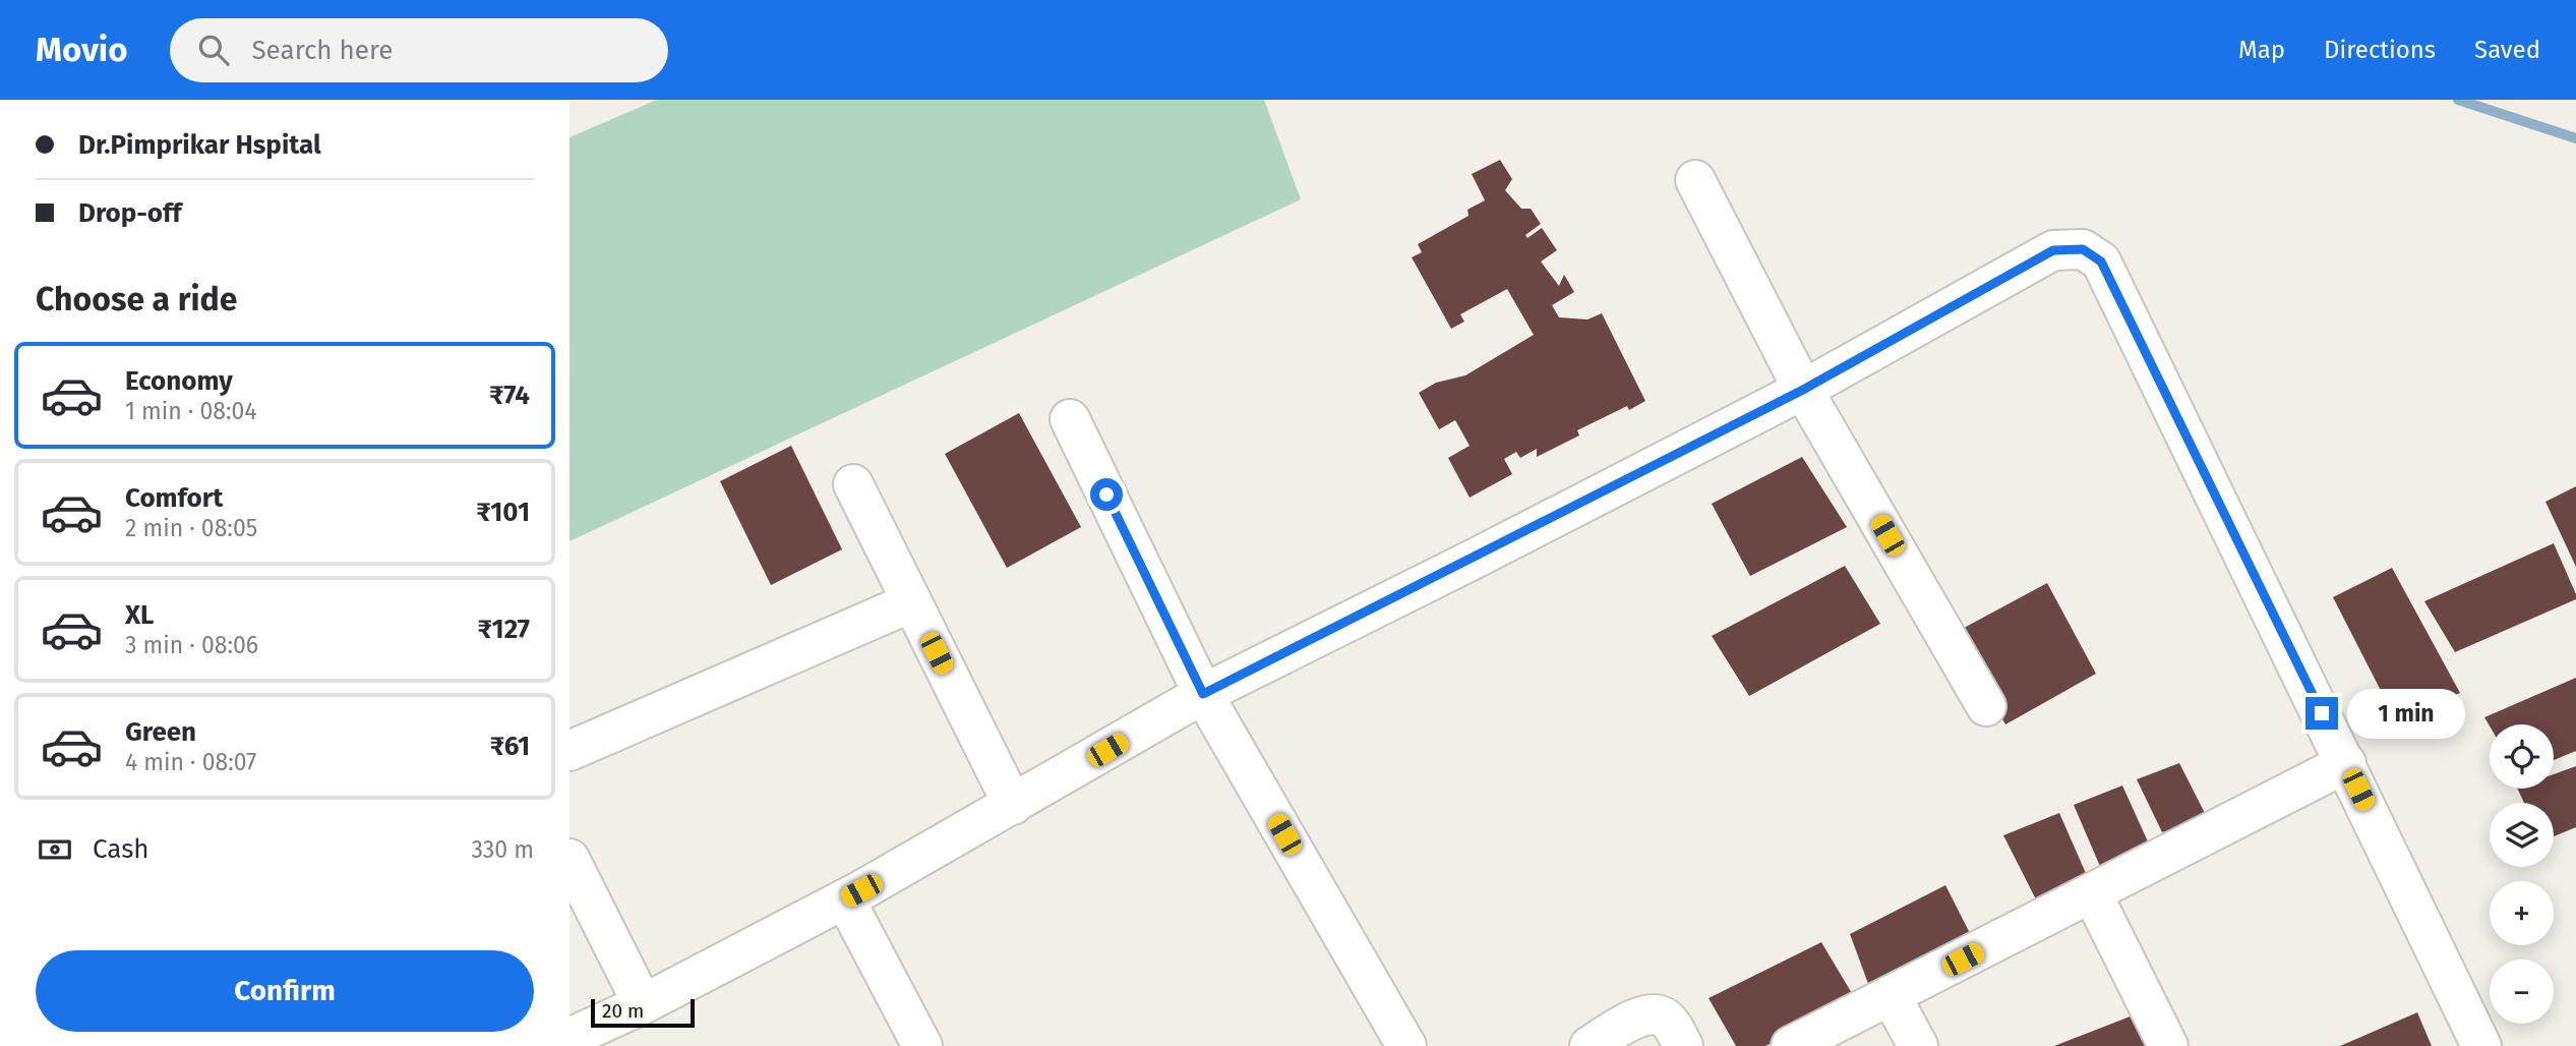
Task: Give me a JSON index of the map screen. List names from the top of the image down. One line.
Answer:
{"scale_bar":"20 m","page":{"header":"Movio","search":"Search here","nav":["Map","Directions","Saved"],"banner":["Dr.Pimprikar Hspital","Drop-off"],"heading":"Choose a ride","list":[{"name":"Economy","note":"1 min · 08:04","value":"₹74"},{"name":"Comfort","note":"2 min · 08:05","value":"₹101"},{"name":"XL","note":"3 min · 08:06","value":"₹127"},{"name":"Green","note":"4 min · 08:07","value":"₹61"}],"bubble":"1 min","map_buttons":["+","−"],"pay":["Cash","330 m"],"buttons":"Confirm","scale":"20 m"}}
